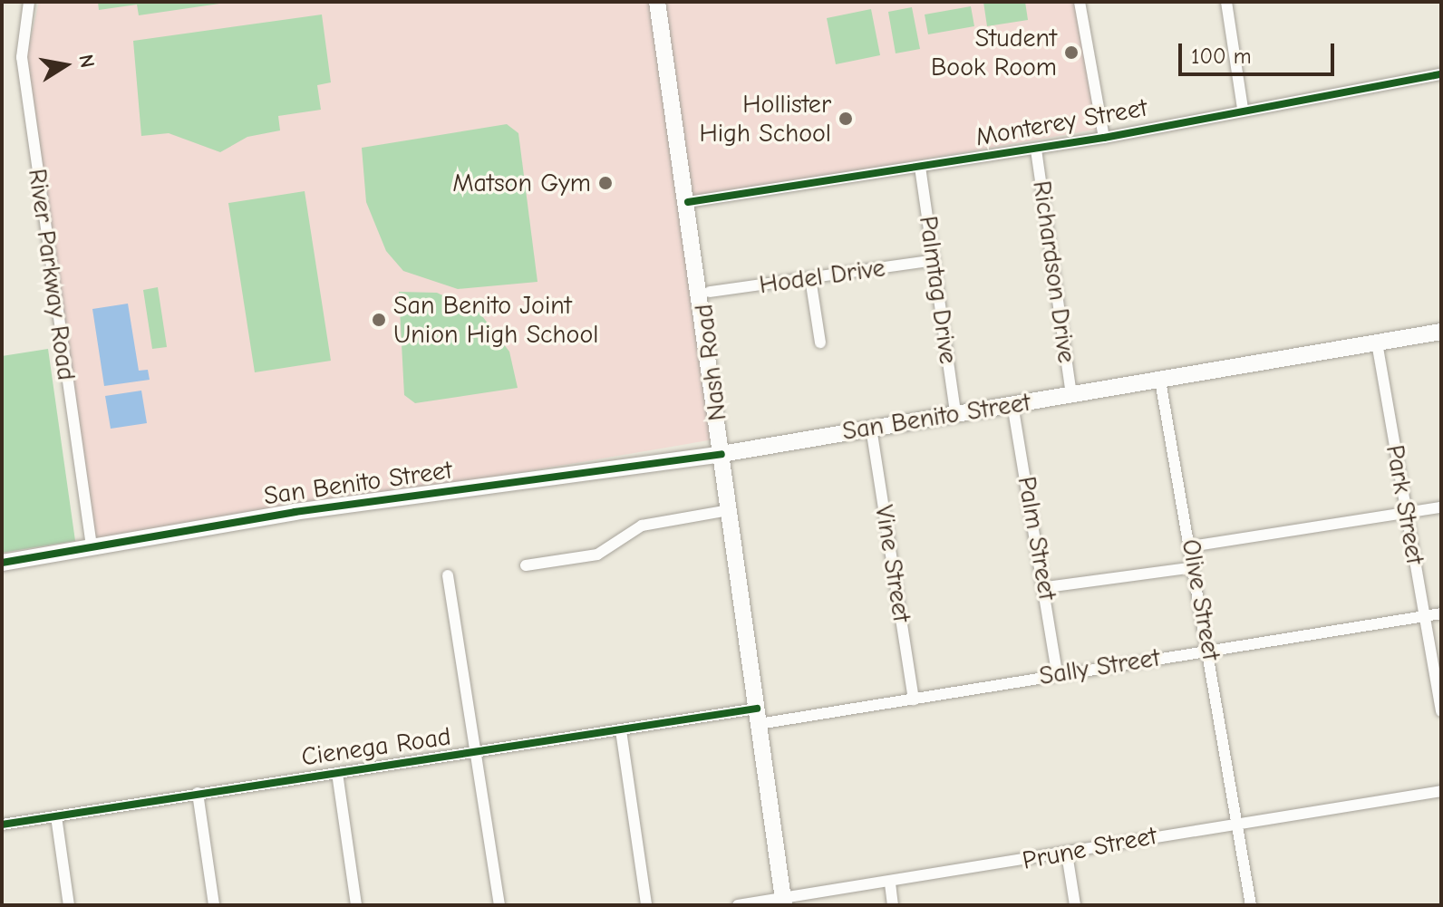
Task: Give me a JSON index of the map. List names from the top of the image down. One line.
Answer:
{"streets":{"street":["Monterey Street","Richardson Drive","River Parkway Road","Hodel Drive","Palmtag Drive","Nash Road","San Benito Street","Park Street","Palm Street","Vine Street","Olive Street","Sally Street","Cienega Road","Prune Street"]},"crossings":[["Monterey Street","Richardson Drive"],["Monterey Street","Palmtag Drive"],["Monterey Street","Nash Road"],["Richardson Drive","San Benito Street"],["River Parkway Road","San Benito Street"],["Hodel Drive","Palmtag Drive"],["Palmtag Drive","San Benito Street"],["Nash Road","San Benito Street"],["Nash Road","Sally Street"],["Nash Road","Cienega Road"],["Nash Road","Prune Street"],["San Benito Street","Park Street"],["San Benito Street","Palm Street"],["San Benito Street","Vine Street"],["San Benito Street","Olive Street"],["Park Street","Sally Street"],["Palm Street","Sally Street"],["Vine Street","Sally Street"],["Olive Street","Sally Street"],["Olive Street","Prune Street"],["Sally Street","Cienega Road"]],"places":["Student Book Room","Hollister High School","Matson Gym","San Benito Joint Union High School"],"scale_bar":"100 m","north":"right"}
